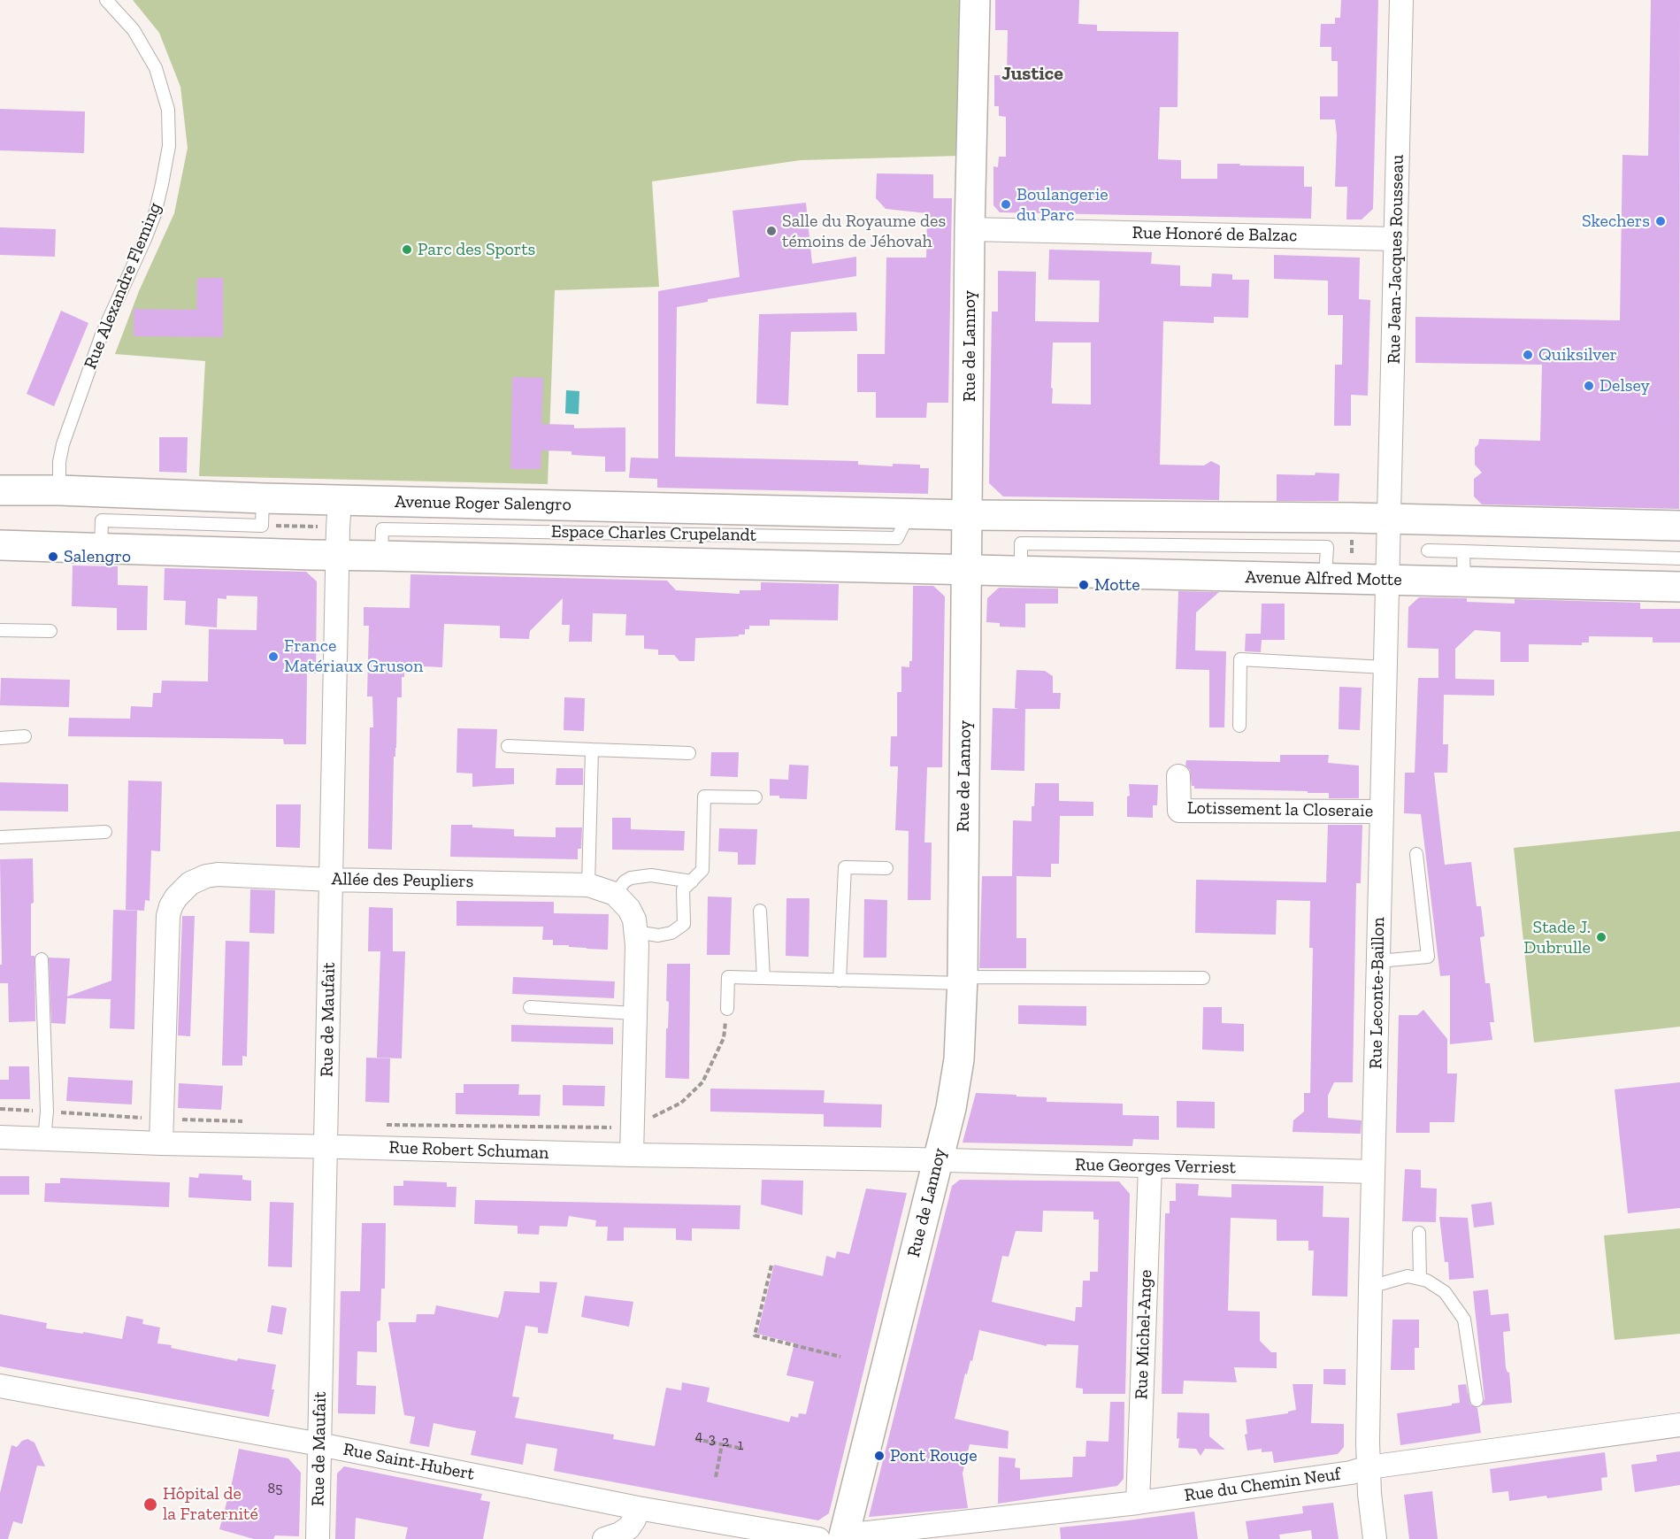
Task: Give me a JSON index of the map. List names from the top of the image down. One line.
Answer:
{"streets":{"main road":["Rue de Lannoy","Avenue Roger Salengro","Avenue Alfred Motte"],"street":["Rue Honoré de Balzac","Rue Jean-Jacques Rousseau","Lotissement la Closeraie","Allée des Peupliers","Rue Leconte-Baillon","Rue de Maufait","Rue Robert Schuman","Rue Georges Verriest","Rue Michel-Ange","Rue Saint-Hubert","Rue du Chemin Neuf"],"lane":["Rue Alexandre Fleming","Espace Charles Crupelandt"]},"crossings":[["Rue Honoré de Balzac","Rue Jean-Jacques Rousseau"],["Rue Honoré de Balzac","Rue de Lannoy"],["Rue Jean-Jacques Rousseau","Rue Leconte-Baillon"],["Rue Alexandre Fleming","Avenue Roger Salengro"],["Rue de Lannoy","Avenue Roger Salengro"],["Rue de Lannoy","Avenue Alfred Motte"],["Rue de Lannoy","Rue Robert Schuman"],["Rue de Lannoy","Rue Georges Verriest"],["Rue de Lannoy","Rue Saint-Hubert"],["Rue de Lannoy","Rue du Chemin Neuf"],["Avenue Roger Salengro","Espace Charles Crupelandt"],["Avenue Roger Salengro","Rue de Maufait"],["Avenue Alfred Motte","Rue Leconte-Baillon"],["Lotissement la Closeraie","Rue Leconte-Baillon"],["Allée des Peupliers","Rue de Maufait"],["Allée des Peupliers","Rue Robert Schuman"],["Rue Leconte-Baillon","Rue Georges Verriest"],["Rue Leconte-Baillon","Rue du Chemin Neuf"],["Rue de Maufait","Rue Robert Schuman"],["Rue de Maufait","Rue Saint-Hubert"],["Rue Robert Schuman","Rue Georges Verriest"],["Rue Georges Verriest","Rue Michel-Ange"],["Rue Michel-Ange","Rue du Chemin Neuf"],["Rue Saint-Hubert","Rue du Chemin Neuf"]],"districts":["Justice"],"places":["Boulangerie du Parc","Skechers","Salle du Royaume des témoins de Jéhovah","Parc des Sports","Quiksilver","Delsey","Salengro","Motte","France Matériaux Gruson","Stade J. Dubrulle","Pont Rouge","Hôpital de la Fraternité"],"house_numbers":["4","3","2","1","85"]}
